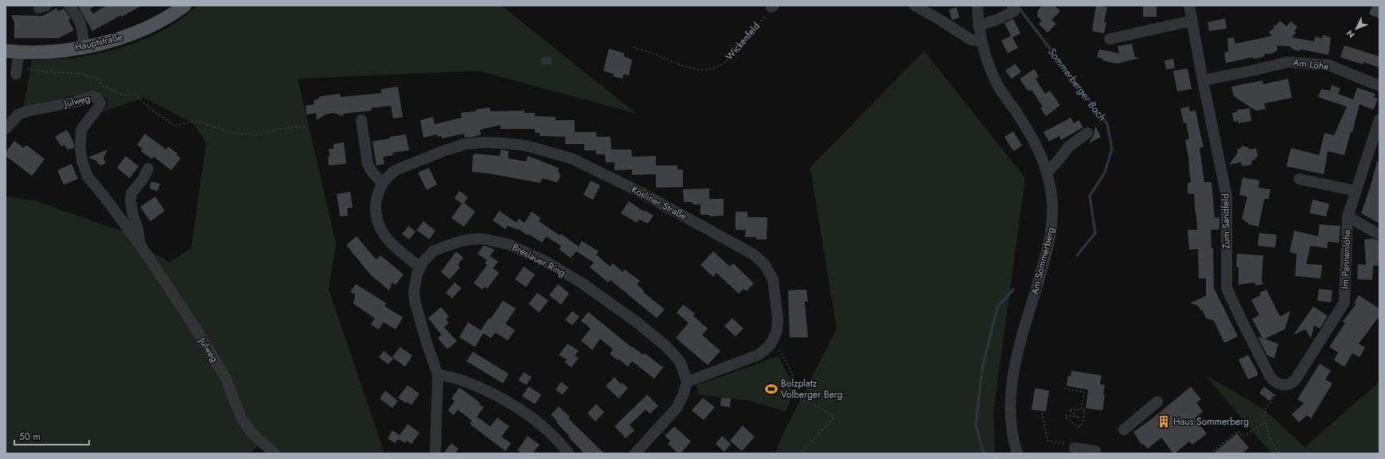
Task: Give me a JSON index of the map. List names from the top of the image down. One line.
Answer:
{"streets":{"main road":["Hauptstraße"],"street":["Am Löhe","Julweg","Kösliner Straße","Zum Sandfeld","Im Pannenlöhe","Breslauer Ring","Am Sommerberg"],"path":["Wickenfeld"]},"crossings":[["Am Löhe","Zum Sandfeld"],["Kösliner Straße","Breslauer Ring"],["Zum Sandfeld","Im Pannenlöhe"]],"water":["Sommerberger Bach"],"places":{"sports":["Bolzplatz Volberger Berg"],"building":["Haus Sommerberg"]},"scale_bar":"50 m","north":"bottom left"}
